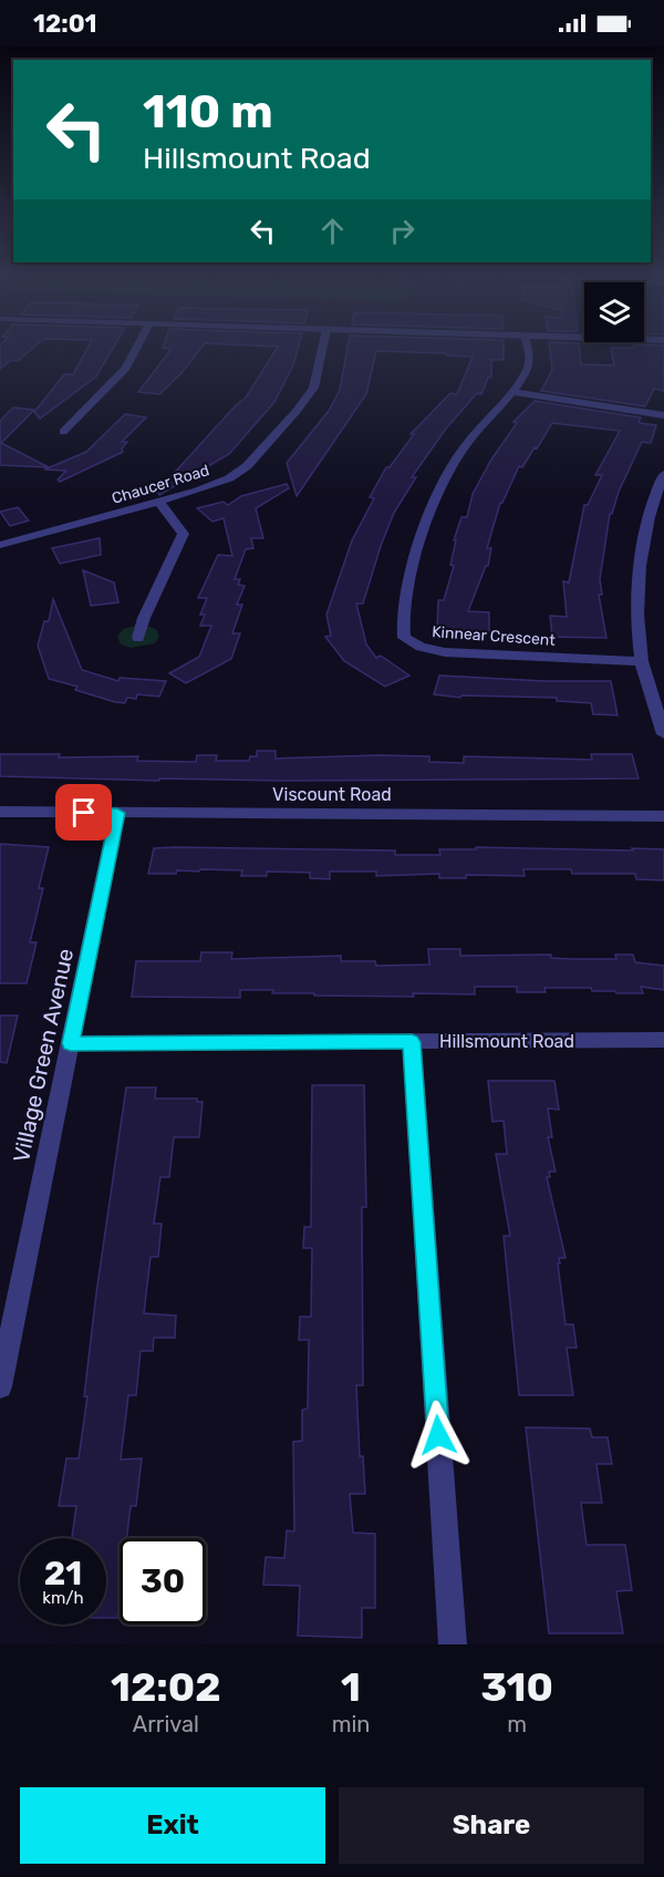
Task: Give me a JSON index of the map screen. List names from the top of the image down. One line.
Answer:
{"streets":{"street":["Chaucer Road","Kinnear Crescent","Viscount Road","Hillsmount Road","Village Green Avenue"]},"crossings":[["Viscount Road","Village Green Avenue"],["Hillsmount Road","Village Green Avenue"]],"page":{"status":"12:01","turn":["110 m","Hillsmount Road"],"speed":"21 km/h","limit":"30","eta":["12:02","Arrival","1","min","310","m"],"buttons":["Exit","Share"]}}
